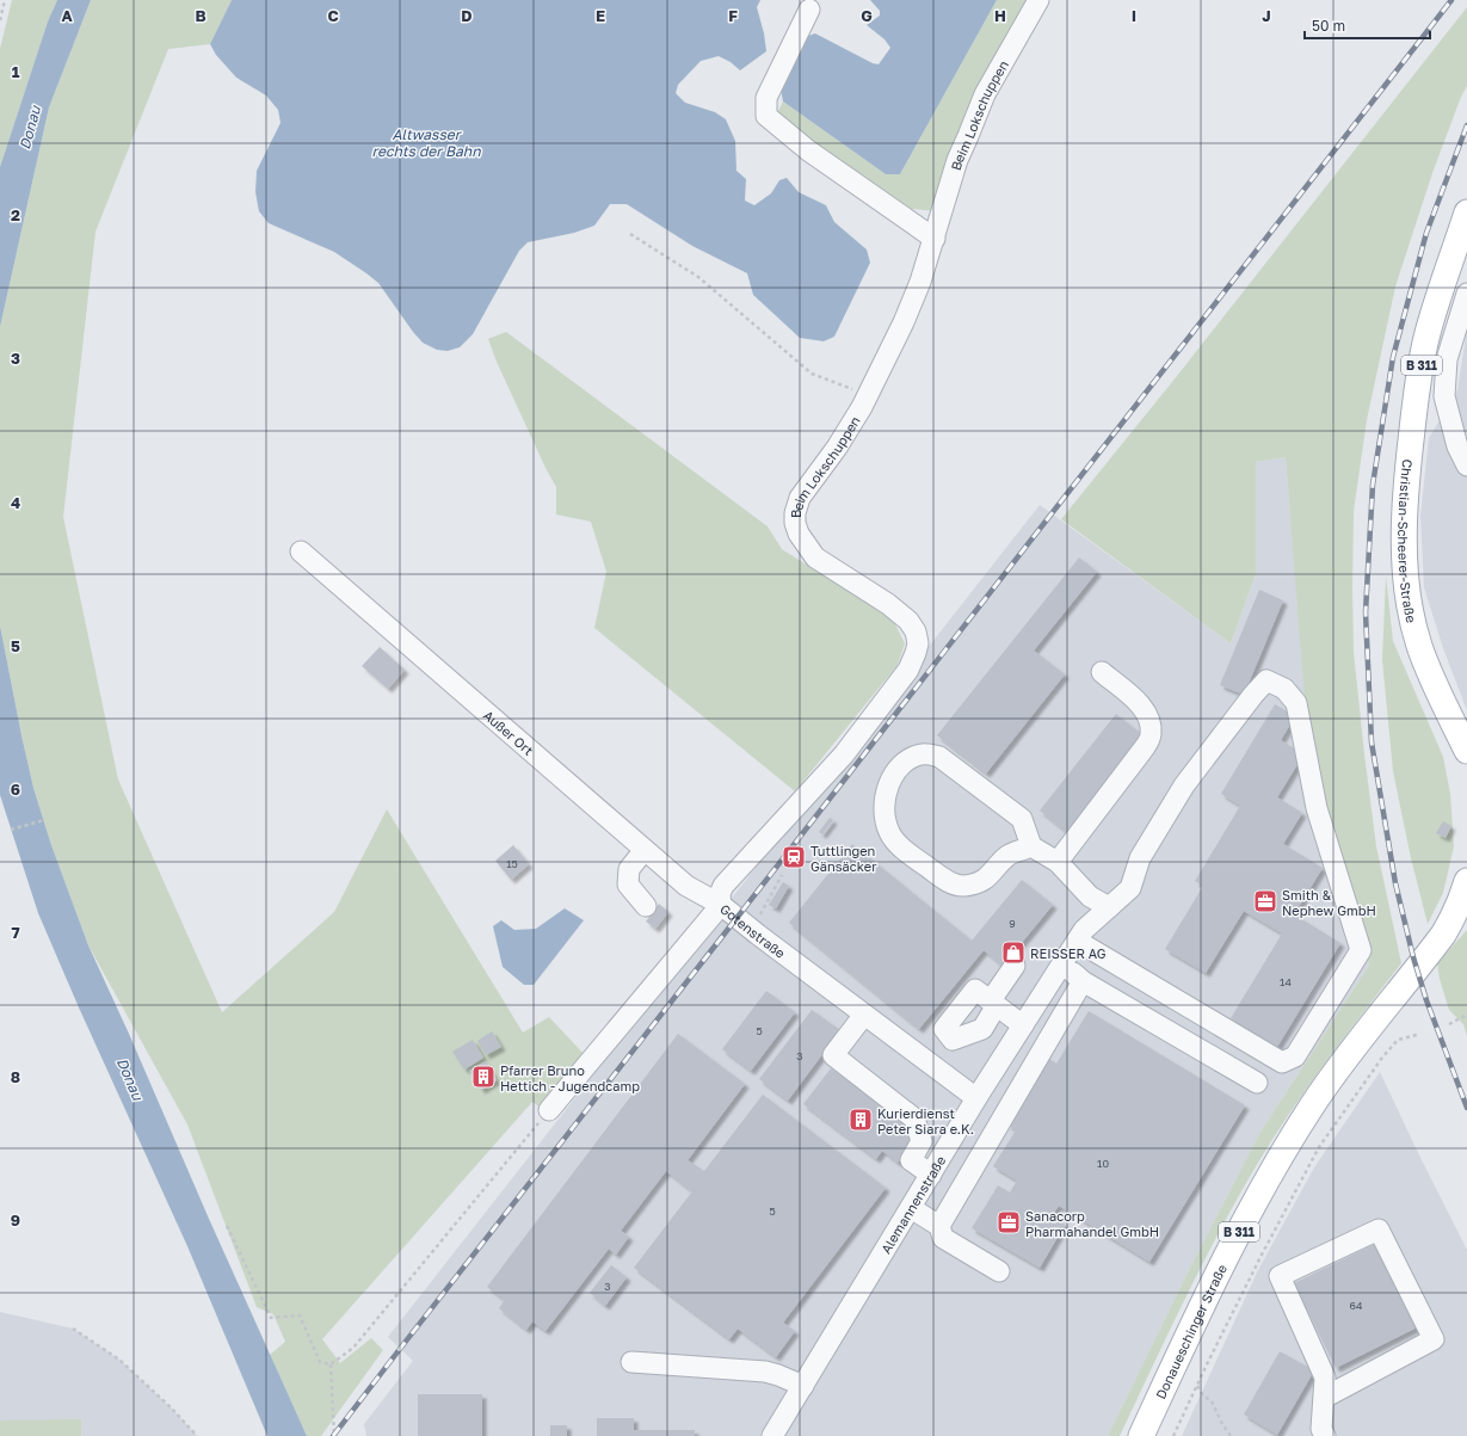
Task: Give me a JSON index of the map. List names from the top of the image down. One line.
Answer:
{"streets":{"main road":["B 311","Christian-Scheerer-Straße","Donaueschinger Straße"],"street":["Beim Lokschuppen","Außer Ort","Gotenstraße","Alemannenstraße"]},"crossings":[["Beim Lokschuppen","Außer Ort"],["Beim Lokschuppen","Gotenstraße"],["Außer Ort","Gotenstraße"],["Gotenstraße","Alemannenstraße"]],"water":["Donau","Altwasser rechts der Bahn"],"places":{"station":["Tuttlingen Gänsäcker"],"office":["Smith & Nephew GmbH","Sanacorp Pharmahandel GmbH"],"shop":["REISSER AG"],"building":["Pfarrer Bruno Hettich - Jugendcamp","Kurierdienst Peter Siara e.K."]},"house_numbers":["15","9","14","5","3","10","5","3","64"],"scale_bar":"50 m","grid":{"columns":["A","B","C","D","E","F","G","H","I","J"],"rows":["1","2","3","4","5","6","7","8","9"]}}
